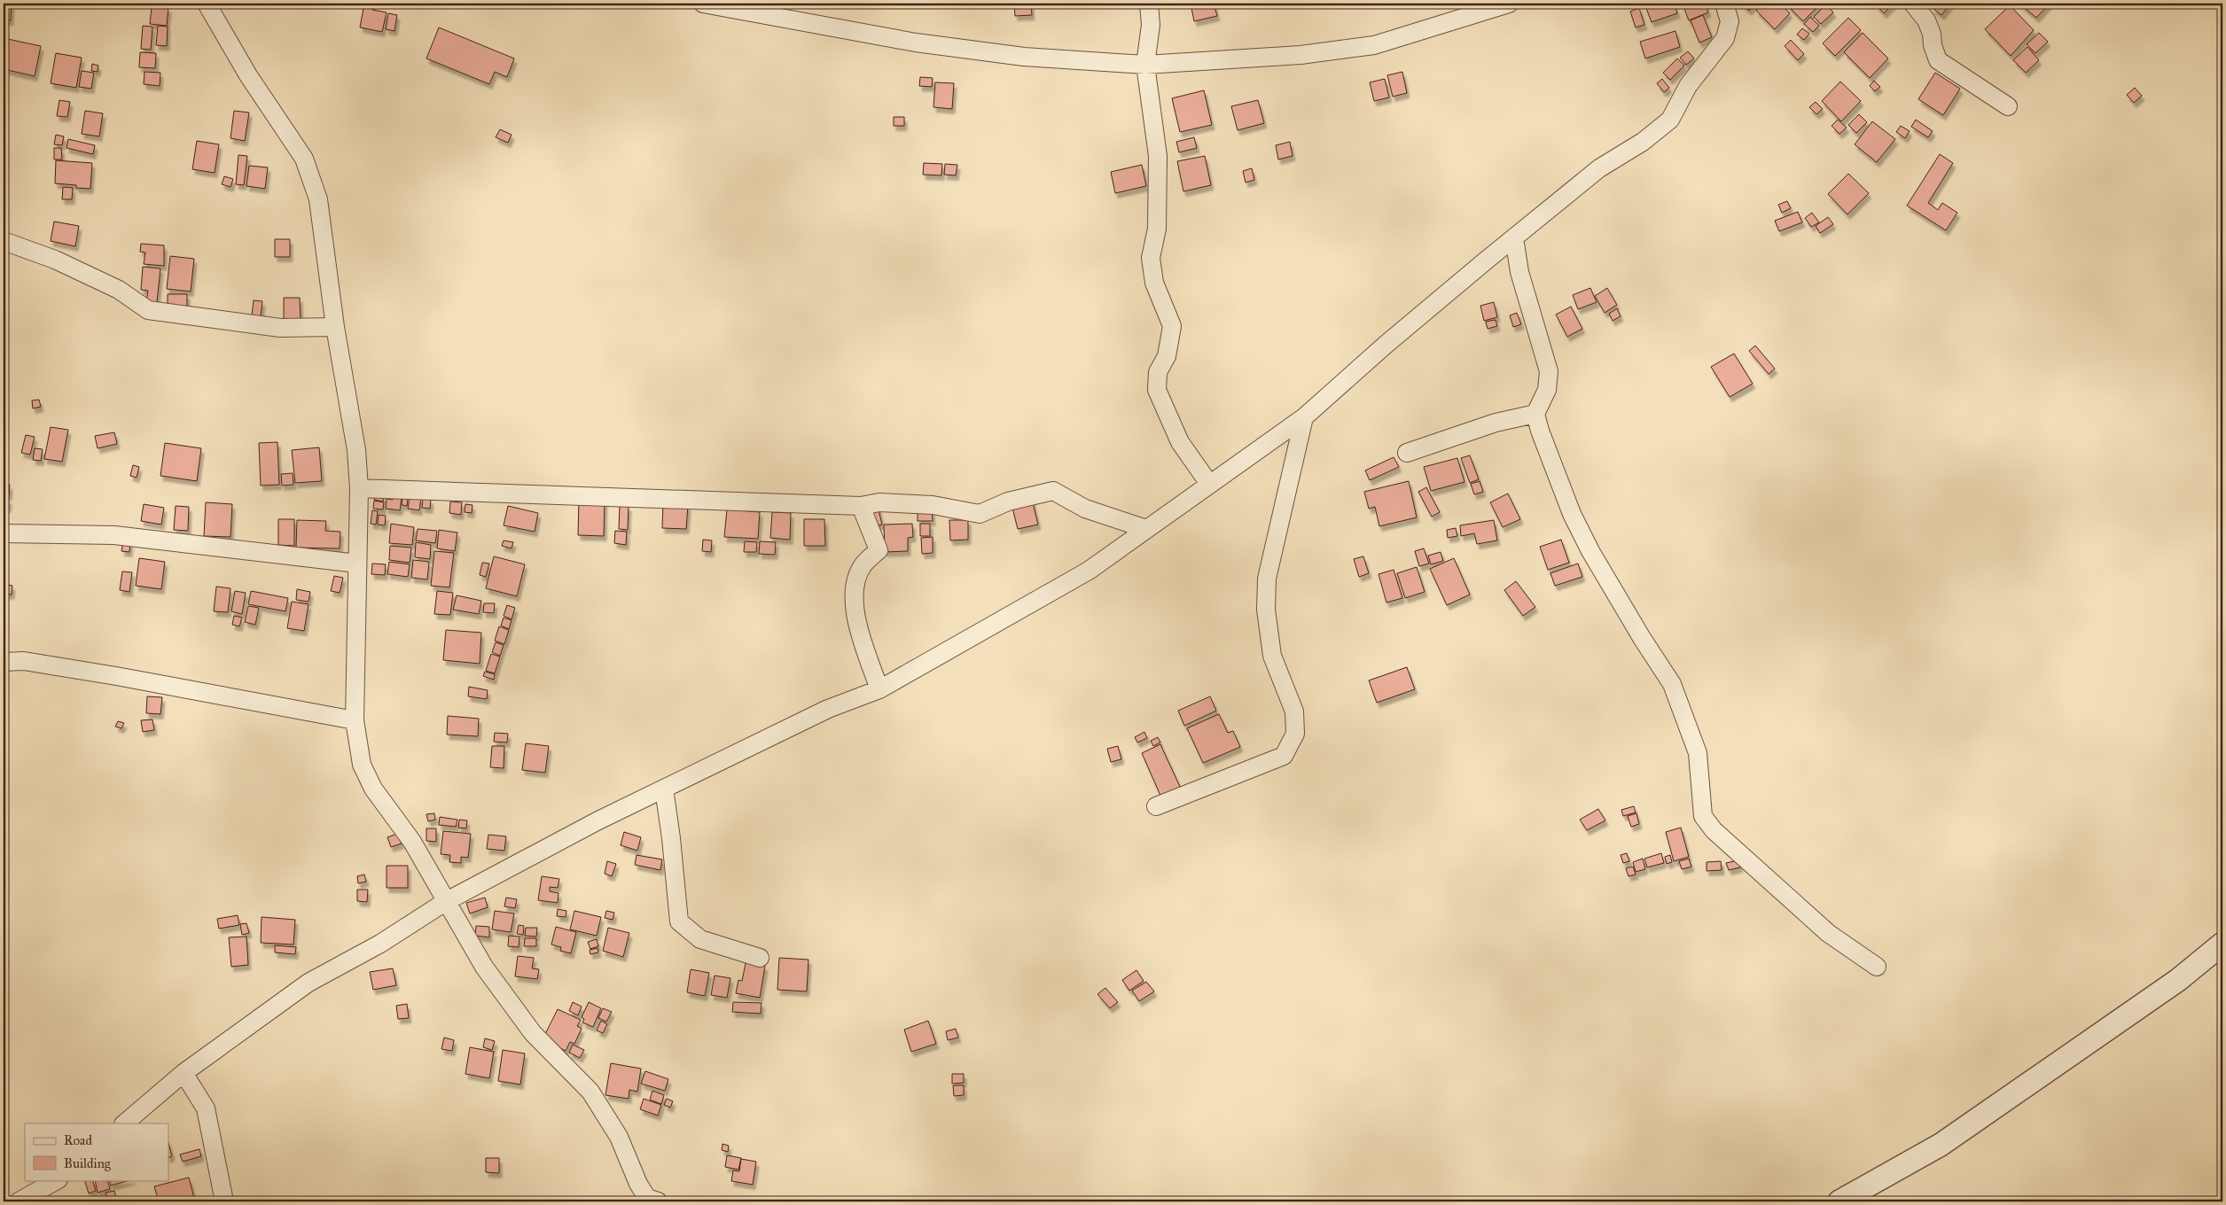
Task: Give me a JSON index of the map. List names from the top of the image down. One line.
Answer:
{"legend":["Road","Building"]}
